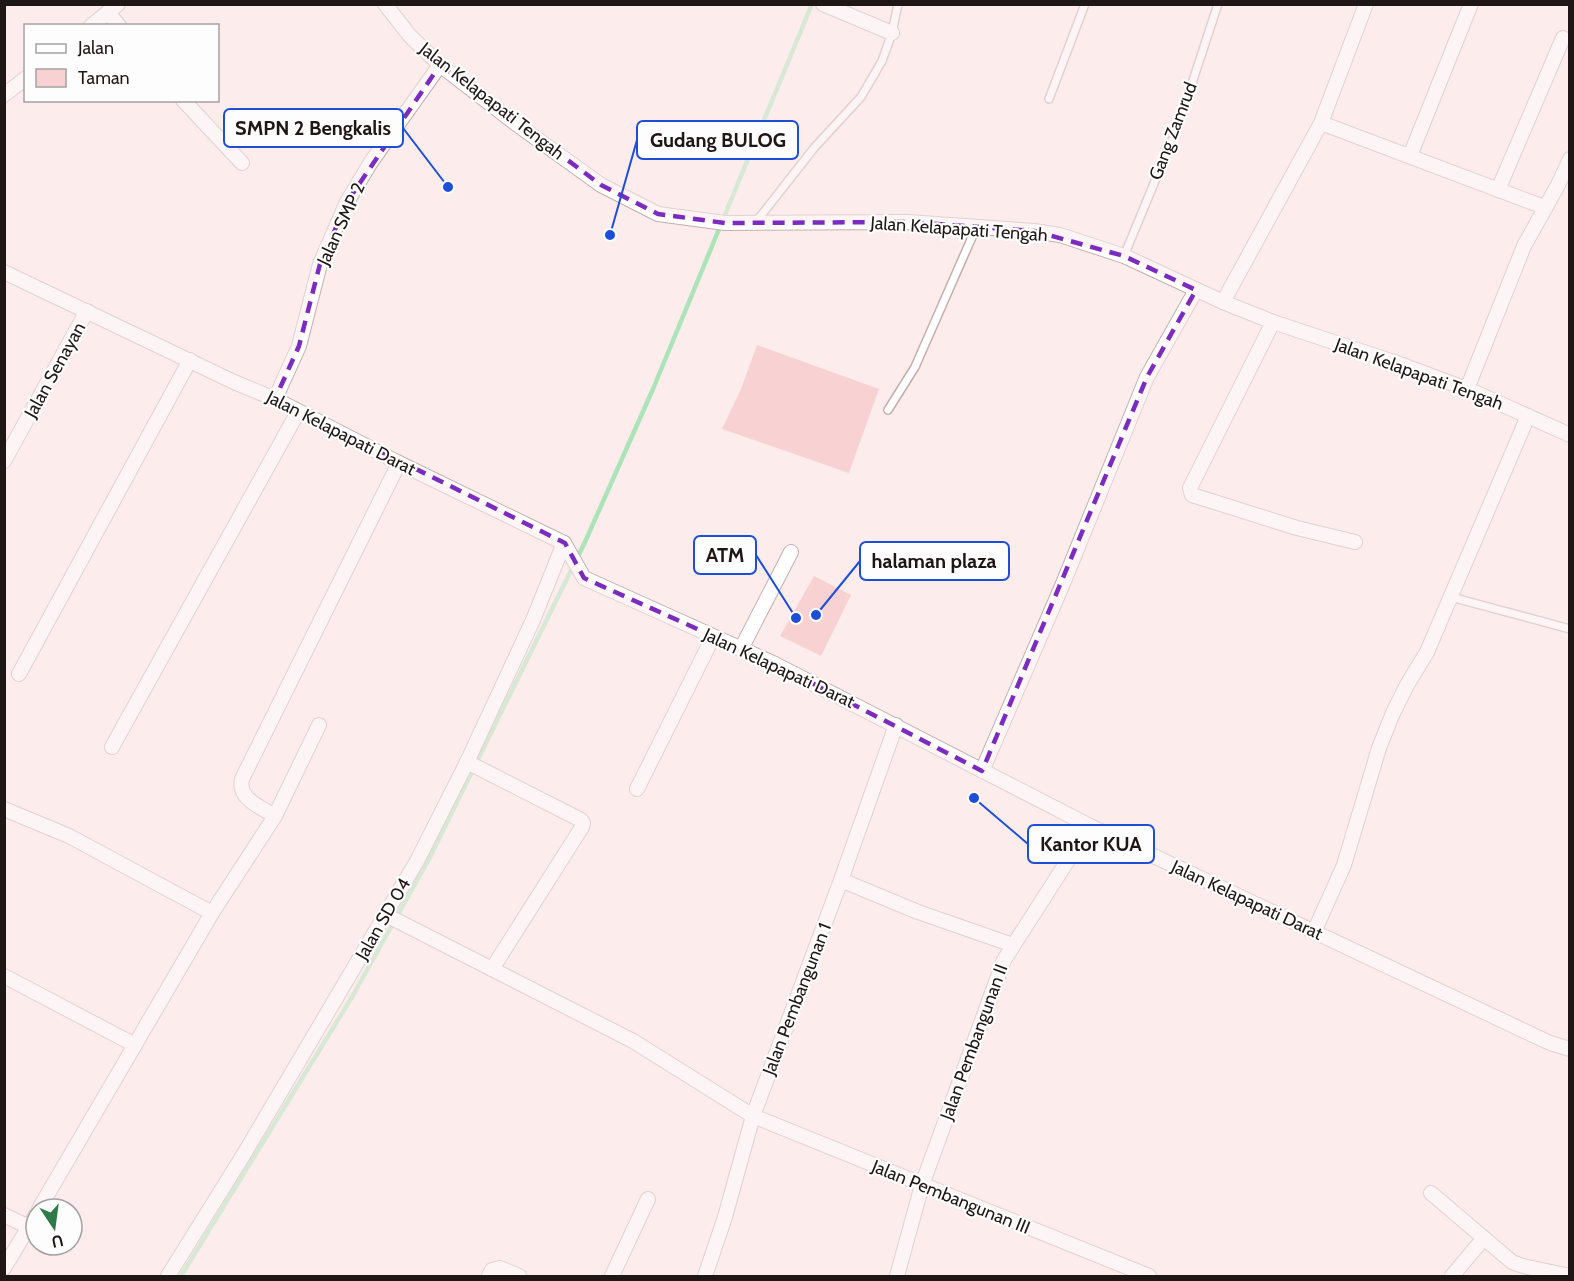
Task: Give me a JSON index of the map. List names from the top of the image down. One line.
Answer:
{"streets":{"street":["Jalan Kelapapati Tengah","Jalan SMP 2","Jalan Senayan","Jalan Kelapapati Darat","Jalan SD 04","Jalan Pembangunan 1","Jalan Pembangunan II","Jalan Pembangunan III"],"lane":["Gang Zamrud"]},"crossings":[["Jalan Kelapapati Tengah","Gang Zamrud"],["Jalan Kelapapati Tengah","Jalan SMP 2"],["Jalan SMP 2","Jalan Kelapapati Darat"],["Jalan Senayan","Jalan Kelapapati Darat"],["Jalan Kelapapati Darat","Jalan SD 04"],["Jalan Kelapapati Darat","Jalan Pembangunan 1"],["Jalan Kelapapati Darat","Jalan Pembangunan II"],["Jalan SD 04","Jalan Pembangunan III"],["Jalan Pembangunan 1","Jalan Pembangunan III"],["Jalan Pembangunan II","Jalan Pembangunan III"]],"places":["SMPN 2 Bengkalis","Gudang BULOG","halaman plaza","ATM","Kantor KUA"],"legend":["Jalan","Taman"],"north":"bottom"}
